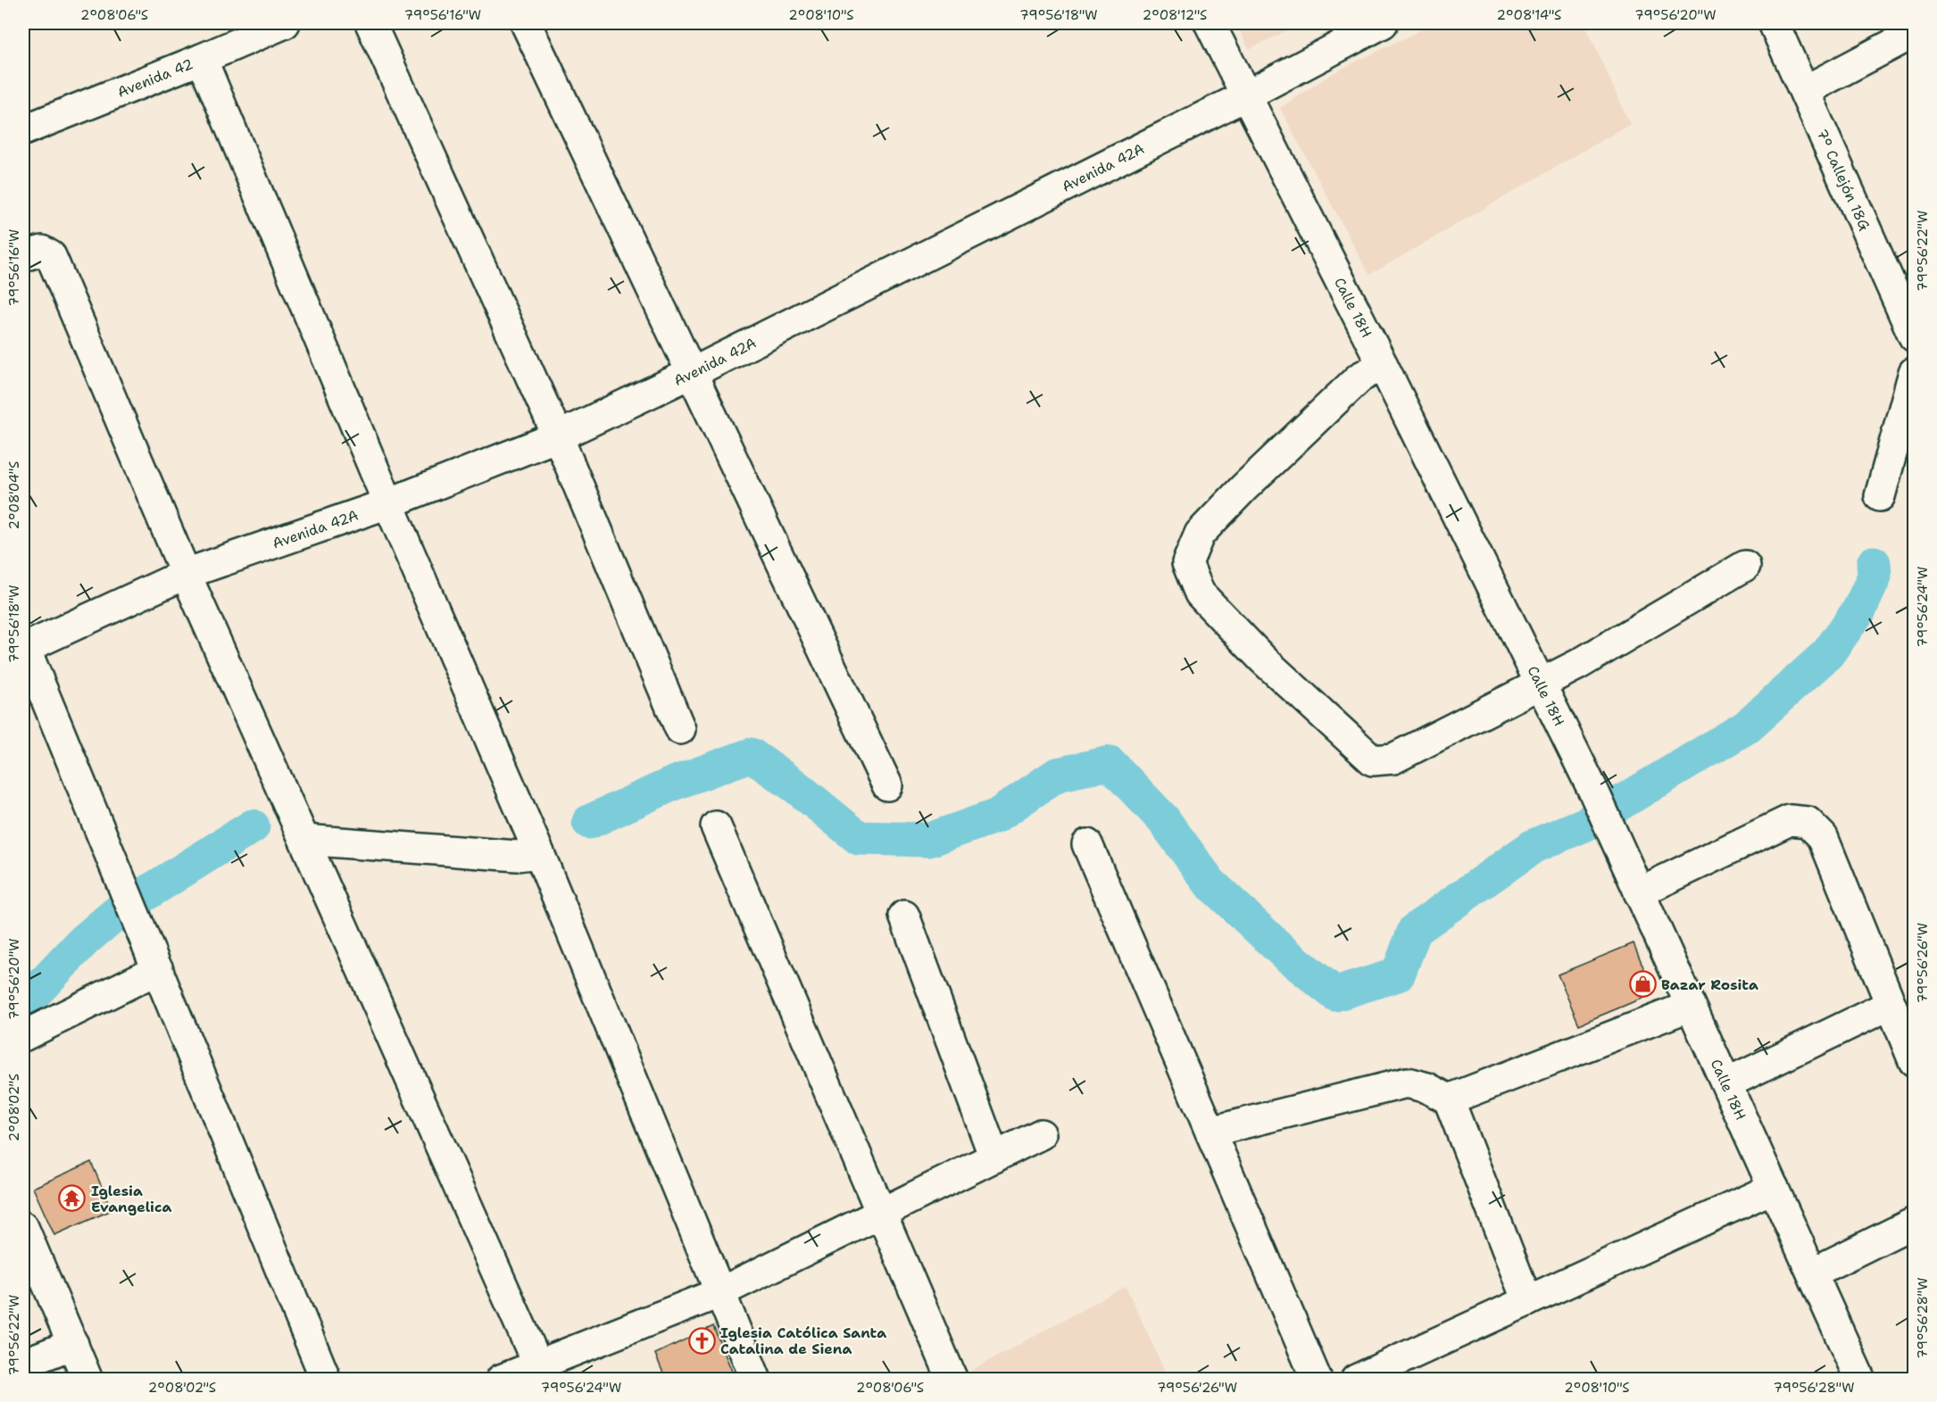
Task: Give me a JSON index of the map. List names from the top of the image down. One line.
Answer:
{"streets":{"street":["Avenida 42","Avenida 42A","7° Callejón 18G","Calle 18H"]},"crossings":[["Avenida 42A","Calle 18H"]],"places":{"shop":["Bazar Rosita"],"temple":["Iglesia Evangelica"],"church":["Iglesia Católica Santa Catalina de Siena"]},"coordinates":["2°08'06\"S","79°56'16\"W","2°08'10\"S","79°56'18\"W","2°08'12\"S","2°08'14\"S","79°56'20\"W","79°56'22\"W","2°08'04\"S","79°56'24\"W","79°56'26\"W","2°08'02\"S","79°56'28\"W"]}
